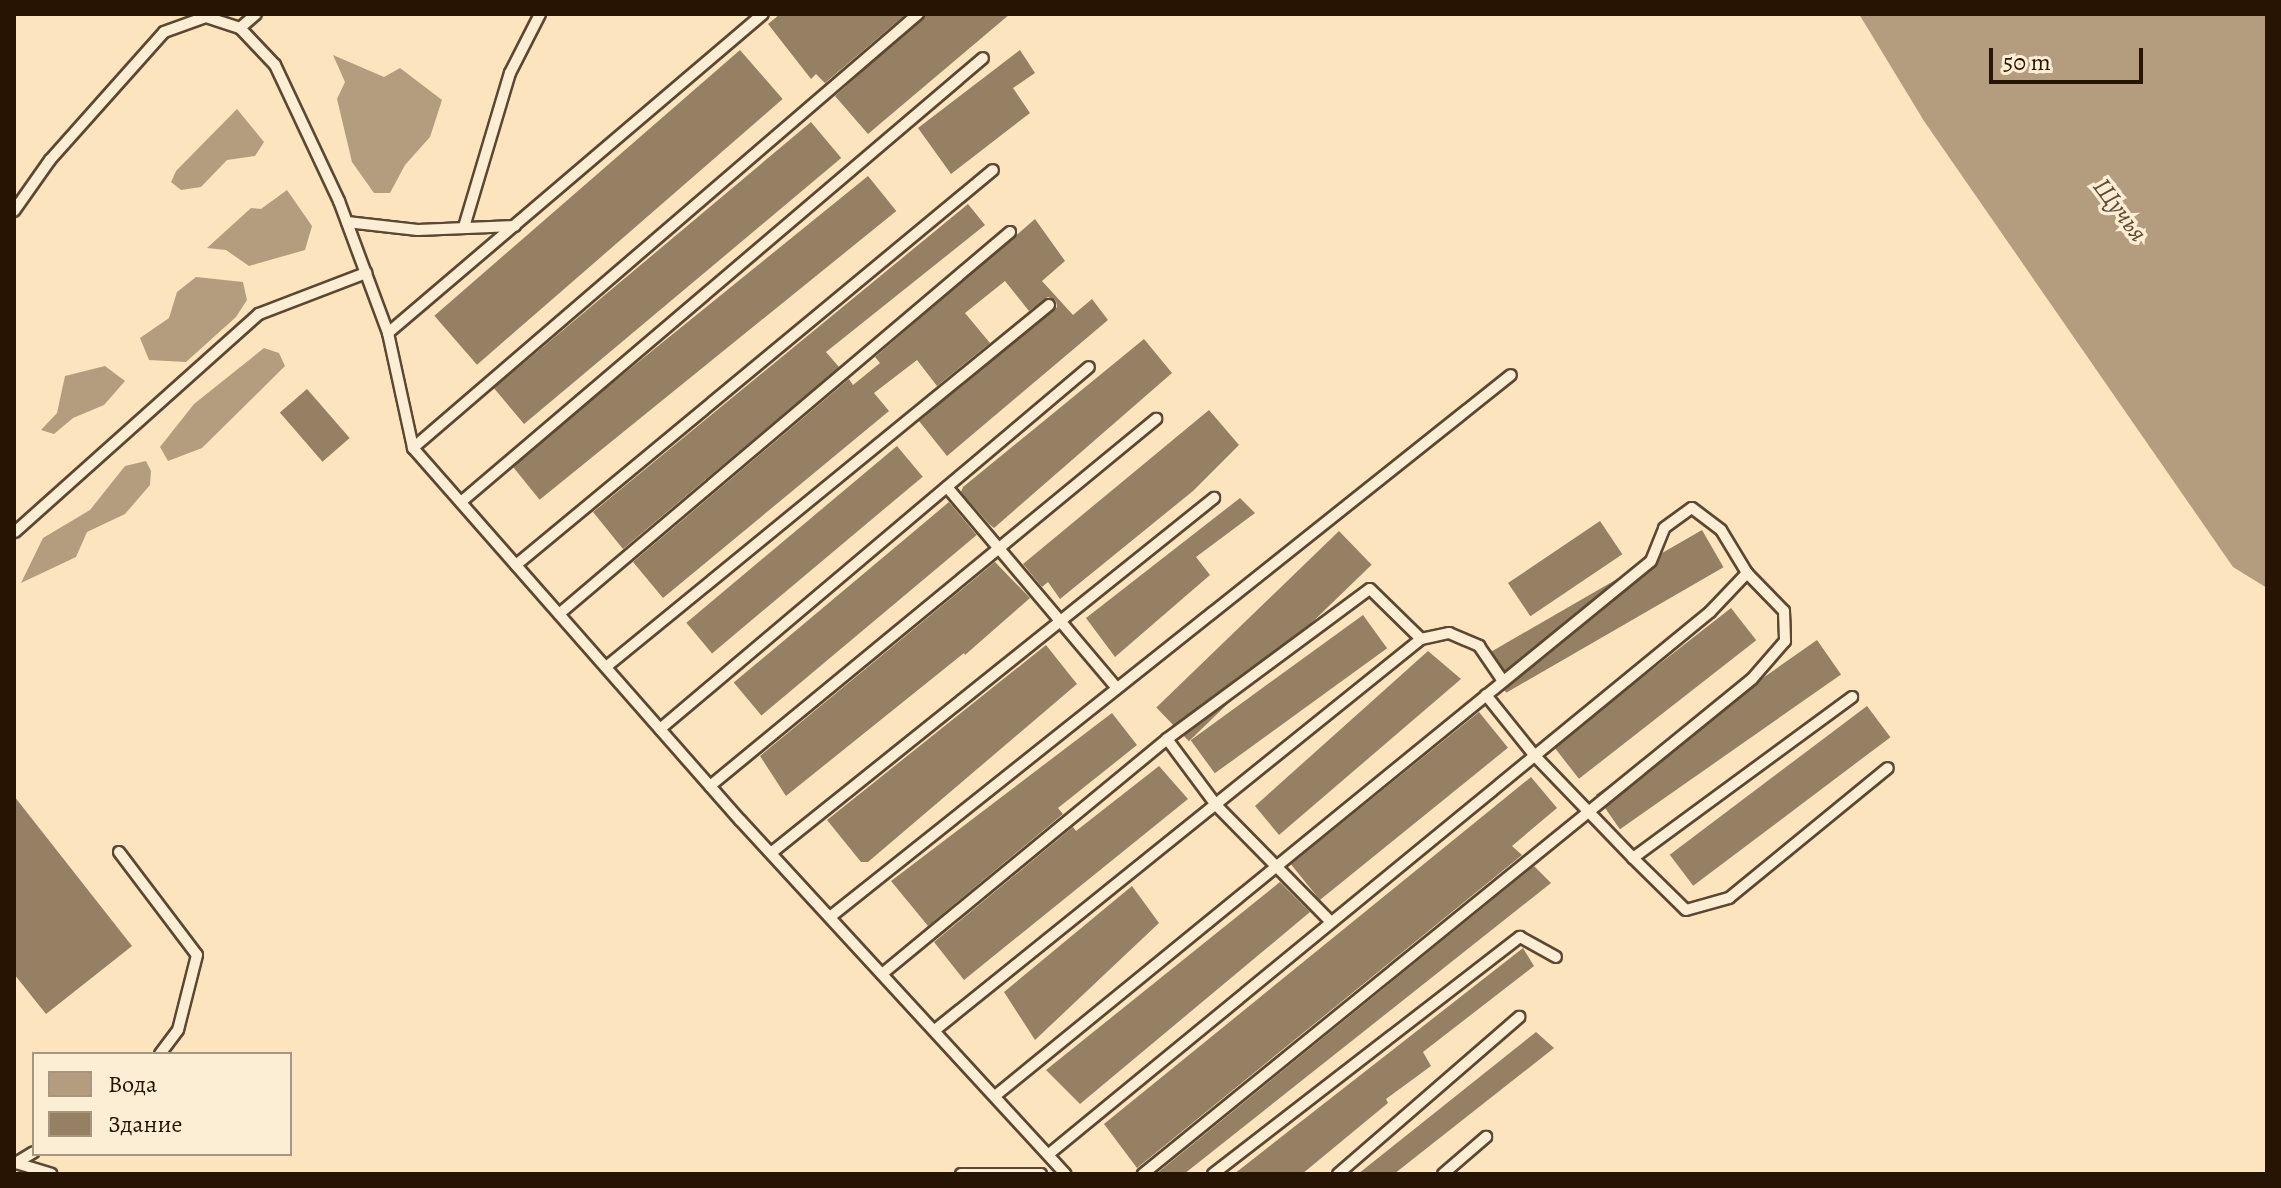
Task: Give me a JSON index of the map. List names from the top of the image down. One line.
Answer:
{"water":["Щучья"],"legend":["Вода","Здание"],"scale_bar":"50 m"}
